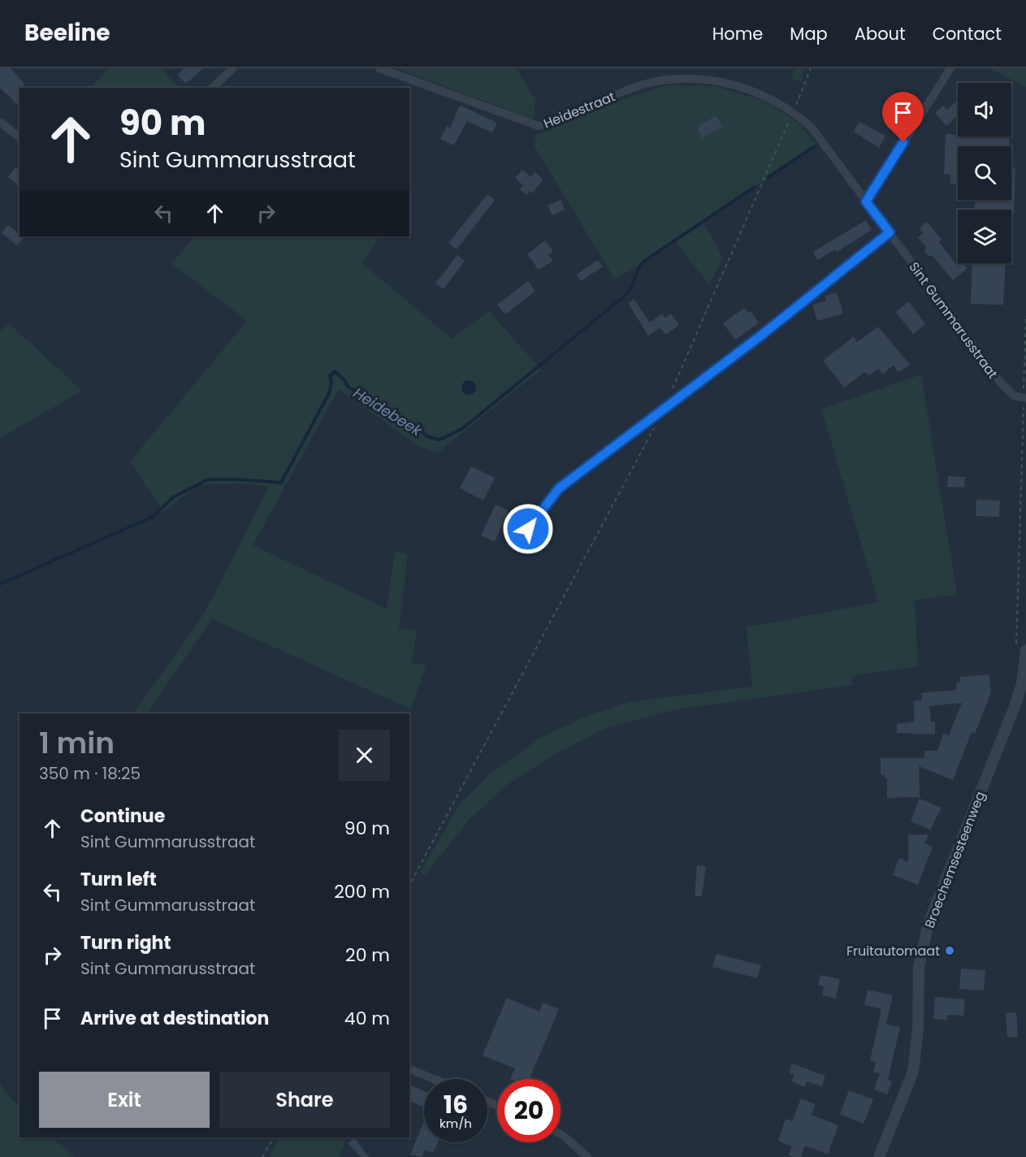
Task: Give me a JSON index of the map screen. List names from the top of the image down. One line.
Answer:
{"streets":{"street":["Heidestraat","Sint Gummarusstraat","Broechemsesteenweg"]},"crossings":[["Heidestraat","Sint Gummarusstraat"]],"water":["Heidebeek"],"places":["Fruitautomaat"],"page":{"header":"Beeline","nav":["Home","Map","About","Contact"],"turn":["90 m","Sint Gummarusstraat"],"heading":["1 min","350 m · 18:25"],"list":[{"name":"Continue","note":"Sint Gummarusstraat","value":"90 m"},{"name":"Turn left","note":"Sint Gummarusstraat","value":"200 m"},{"name":"Turn right","note":"Sint Gummarusstraat","value":"20 m"},{"name":"Arrive at destination","value":"40 m"}],"buttons":["Exit","Share"],"speed":"16 km/h","limit":"20"}}
